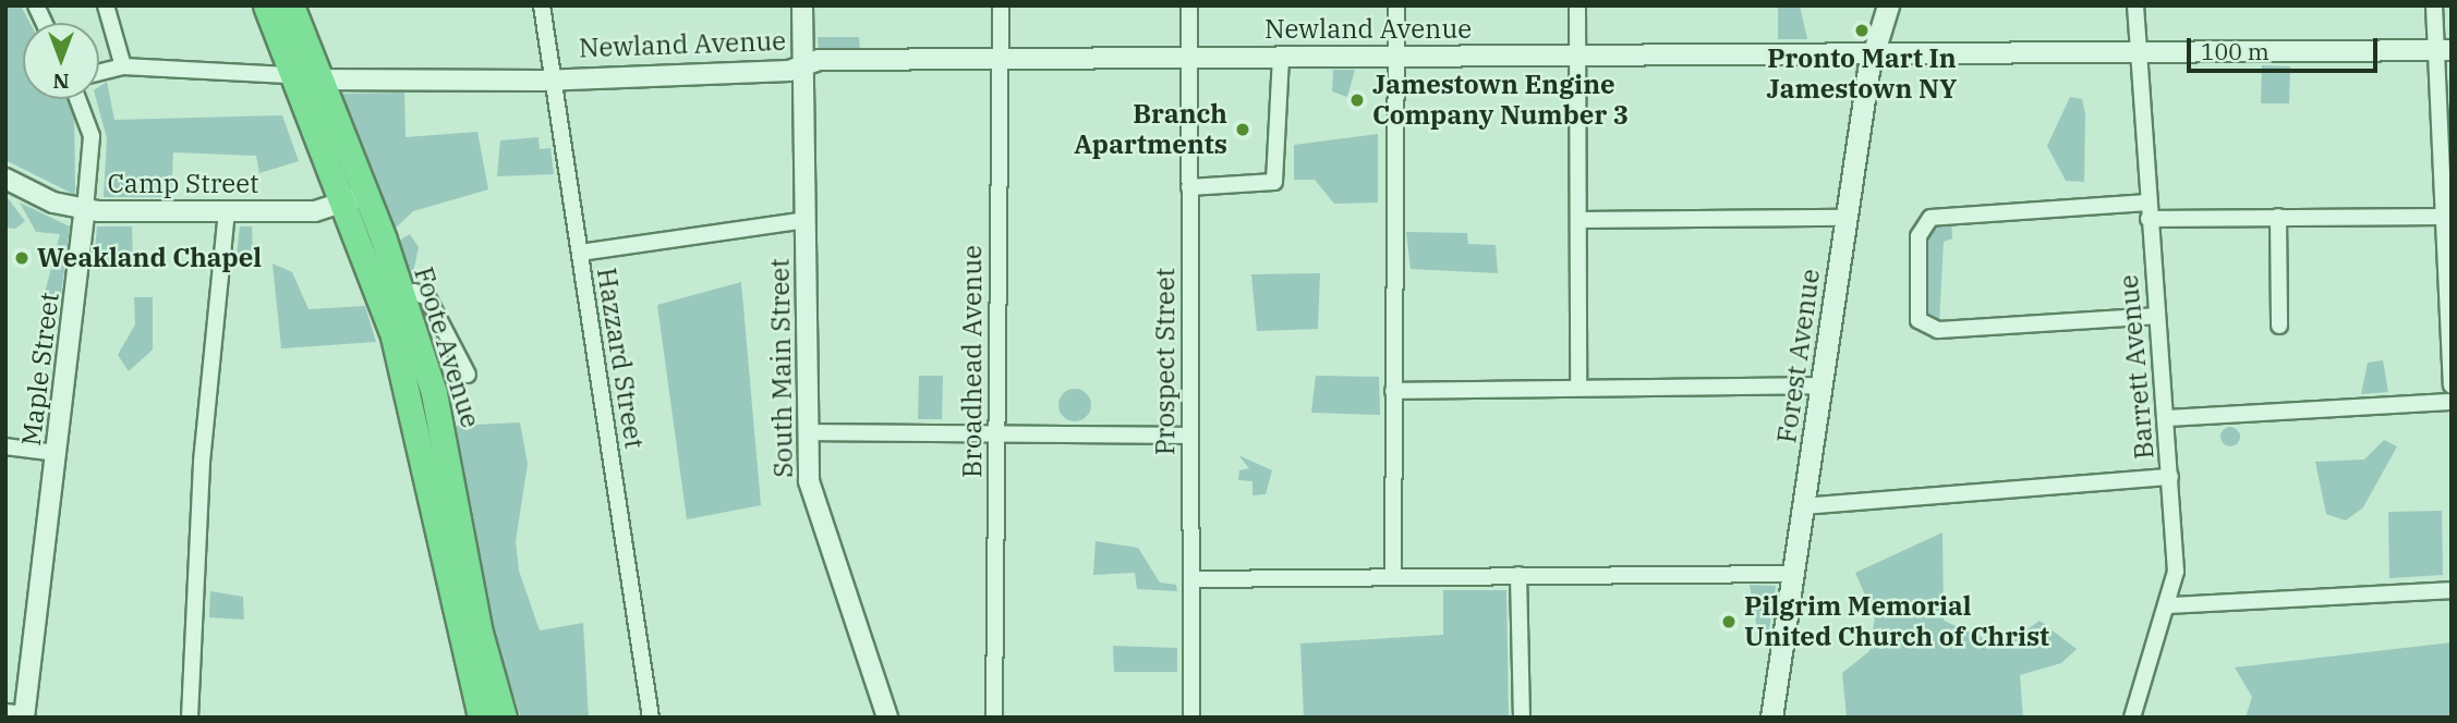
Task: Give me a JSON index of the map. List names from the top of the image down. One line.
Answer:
{"streets":{"highway":["Foote Avenue"],"main road":["Forest Avenue"],"street":["Newland Avenue","Camp Street","Hazzard Street","Broadhead Avenue","Prospect Street","Barrett Avenue","South Main Street","Maple Street"]},"crossings":[["Newland Avenue","Foote Avenue"],["Newland Avenue","Forest Avenue"],["Newland Avenue","Hazzard Street"],["Newland Avenue","Broadhead Avenue"],["Newland Avenue","Prospect Street"],["Newland Avenue","Barrett Avenue"],["Newland Avenue","South Main Street"],["Camp Street","Foote Avenue"],["Camp Street","Maple Street"]],"places":["Pronto Mart In Jamestown NY","Jamestown Engine Company Number 3","Branch Apartments","Weakland Chapel","Pilgrim Memorial United Church of Christ"],"scale_bar":"100 m","north":"bottom"}
